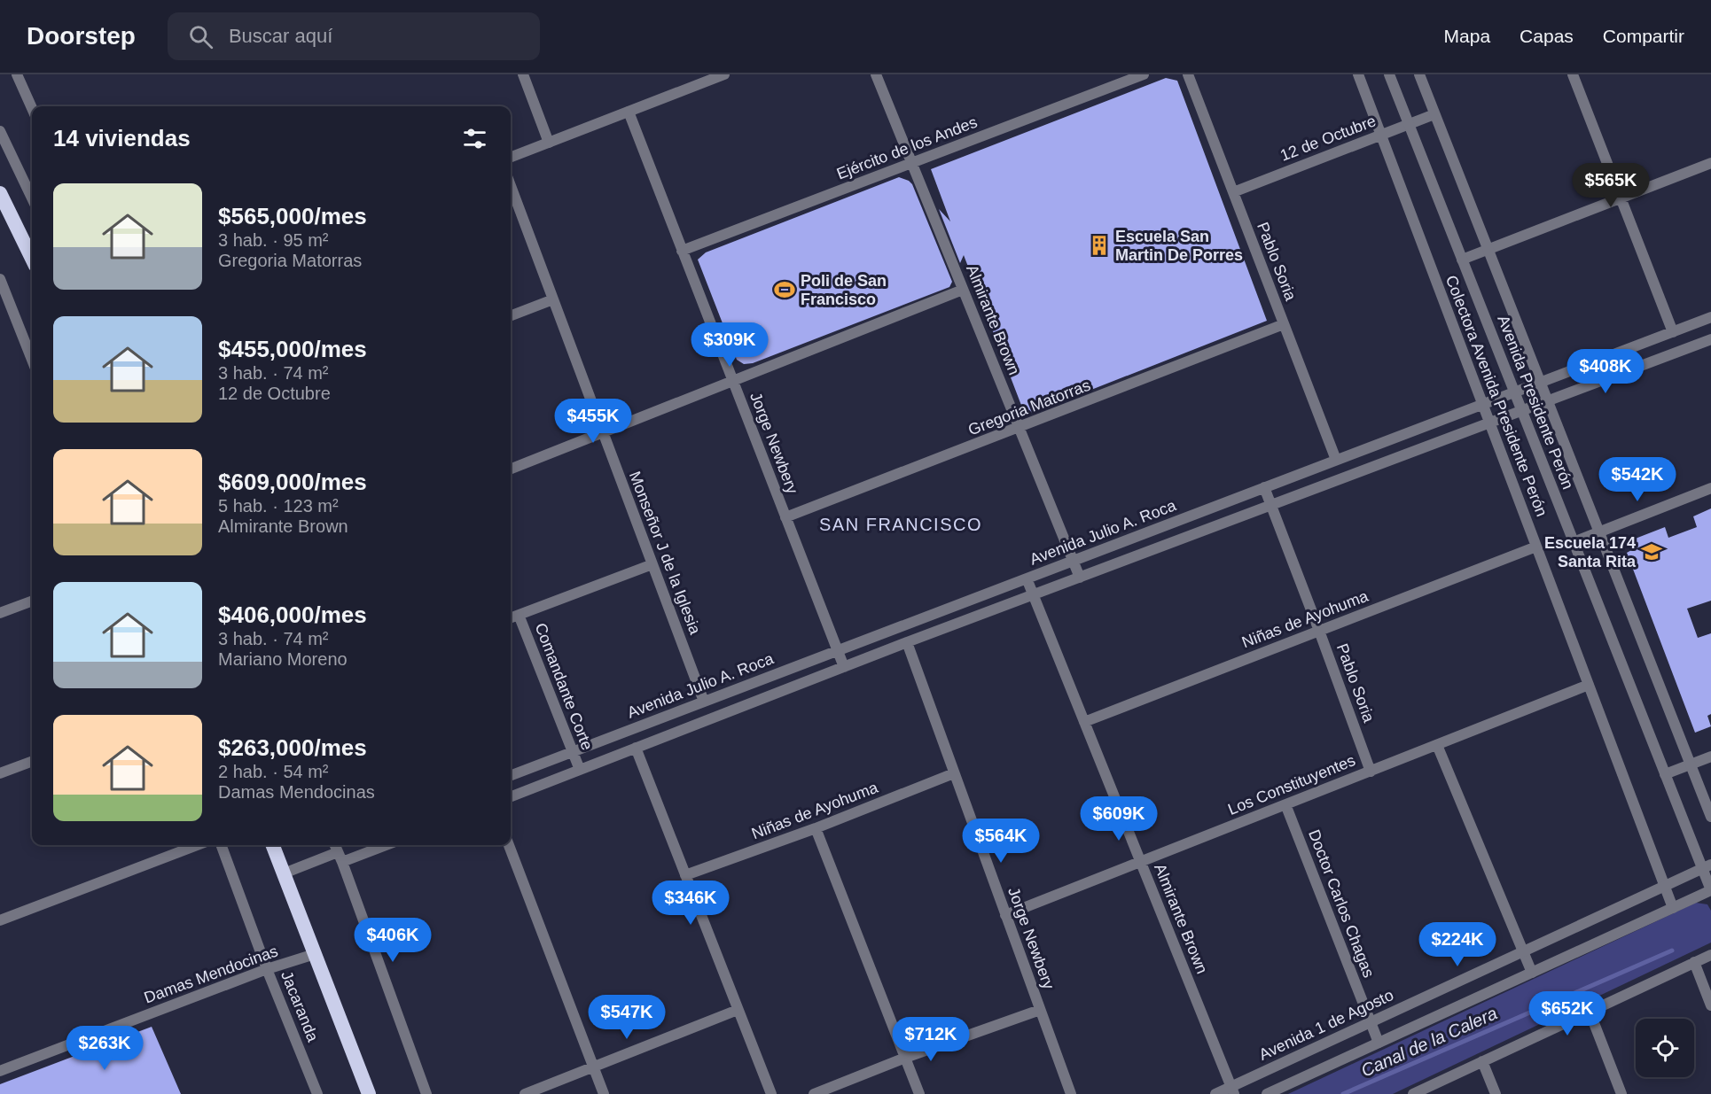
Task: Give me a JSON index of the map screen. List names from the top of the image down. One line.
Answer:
{"streets":{"street":["12 de Octubre","Ejército de los Andes","Pablo Soria","Almirante Brown","Colectora Avenida Presidente Perón","Avenida Presidente Perón","Gregoria Matorras","Jorge Newbery","Avenida Julio A. Roca","Monseñor J de la Iglesia","Niñas de Ayohuma","Comandante Corte","Los Constituyentes","Doctor Carlos Chagas","Damas Mendocinas","Jacaranda","Avenida 1 de Agosto"]},"crossings":[["12 de Octubre","Pablo Soria"],["12 de Octubre","Colectora Avenida Presidente Perón"],["12 de Octubre","Avenida Presidente Perón"],["Ejército de los Andes","Almirante Brown"],["Ejército de los Andes","Jorge Newbery"],["Pablo Soria","Gregoria Matorras"],["Pablo Soria","Avenida Julio A. Roca"],["Pablo Soria","Niñas de Ayohuma"],["Pablo Soria","Los Constituyentes"],["Almirante Brown","Gregoria Matorras"],["Almirante Brown","Avenida Julio A. Roca"],["Almirante Brown","Niñas de Ayohuma"],["Almirante Brown","Los Constituyentes"],["Almirante Brown","Avenida 1 de Agosto"],["Colectora Avenida Presidente Perón","Avenida Julio A. Roca"],["Colectora Avenida Presidente Perón","Niñas de Ayohuma"],["Colectora Avenida Presidente Perón","Los Constituyentes"],["Colectora Avenida Presidente Perón","Avenida 1 de Agosto"],["Avenida Presidente Perón","Avenida Julio A. Roca"],["Avenida Presidente Perón","Avenida 1 de Agosto"],["Gregoria Matorras","Jorge Newbery"],["Jorge Newbery","Avenida Julio A. Roca"],["Jorge Newbery","Niñas de Ayohuma"],["Jorge Newbery","Los Constituyentes"],["Avenida Julio A. Roca","Monseñor J de la Iglesia"],["Avenida Julio A. Roca","Comandante Corte"],["Los Constituyentes","Doctor Carlos Chagas"],["Doctor Carlos Chagas","Avenida 1 de Agosto"],["Damas Mendocinas","Jacaranda"]],"districts":["SAN FRANCISCO"],"water":["Canal de la Calera"],"places":{"building":["Escuela San Martin De Porres"],"sports":["Poli de San Francisco"],"school or university":["Escuela 174 Santa Rita"]},"page":{"header":"Doorstep","search":"Buscar aquí","nav":["Mapa","Capas","Compartir"],"heading":"14 viviendas","price":["$565K","$309K","$408K","$455K","$542K","$609K","$564K","$346K","$406K","$224K","$652K","$547K","$712K","$263K"],"list":[{"name":"$565,000/mes","note":"3 hab. · 95 m² · Gregoria Matorras"},{"name":"$455,000/mes","note":"3 hab. · 74 m² · 12 de Octubre"},{"name":"$609,000/mes","note":"5 hab. · 123 m² · Almirante Brown"},{"name":"$406,000/mes","note":"3 hab. · 74 m² · Mariano Moreno"},{"name":"$263,000/mes","note":"2 hab. · 54 m² · Damas Mendocinas"}]}}
